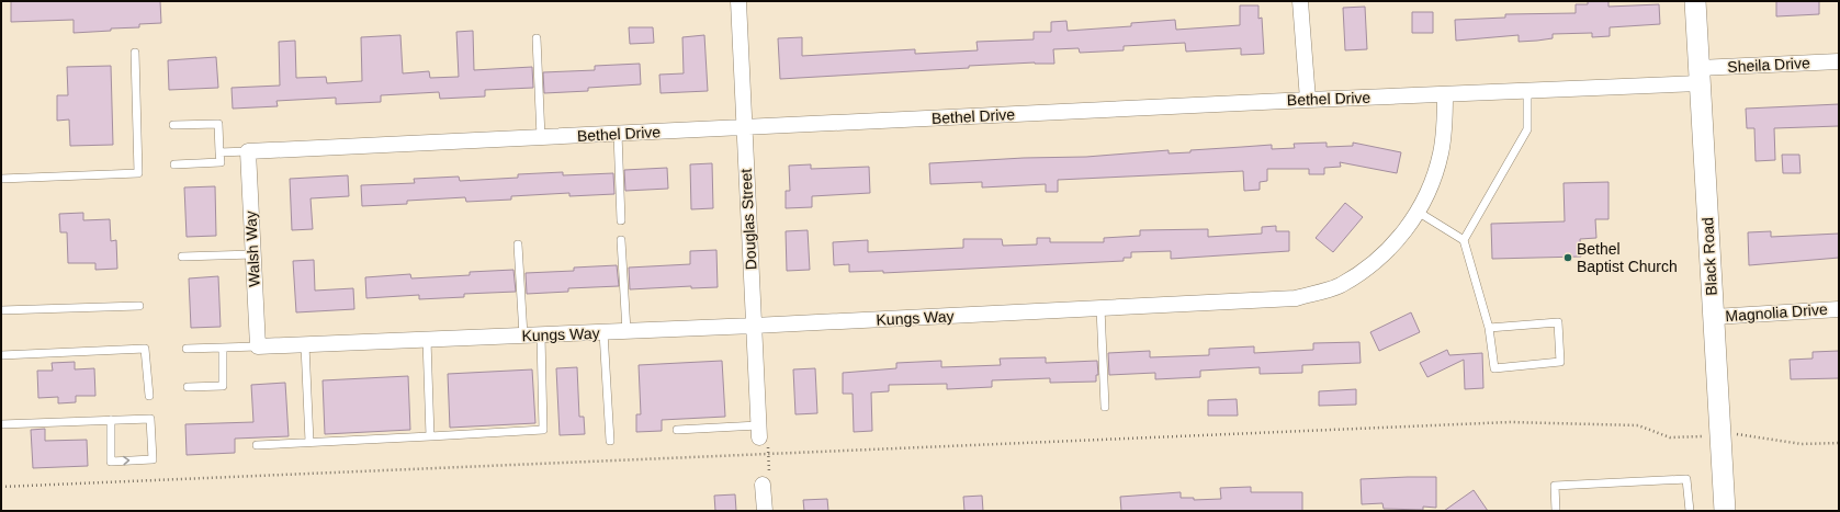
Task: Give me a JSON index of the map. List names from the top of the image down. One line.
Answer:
{"streets":{"main road":["Black Road"],"street":["Sheila Drive","Bethel Drive","Douglas Street","Walsh Way","Magnolia Drive","Kungs Way"]},"crossings":[["Sheila Drive","Bethel Drive"],["Sheila Drive","Black Road"],["Bethel Drive","Douglas Street"],["Bethel Drive","Walsh Way"],["Bethel Drive","Black Road"],["Bethel Drive","Kungs Way"],["Douglas Street","Kungs Way"],["Walsh Way","Kungs Way"],["Black Road","Magnolia Drive"]],"places":["Bethel Baptist Church"]}
